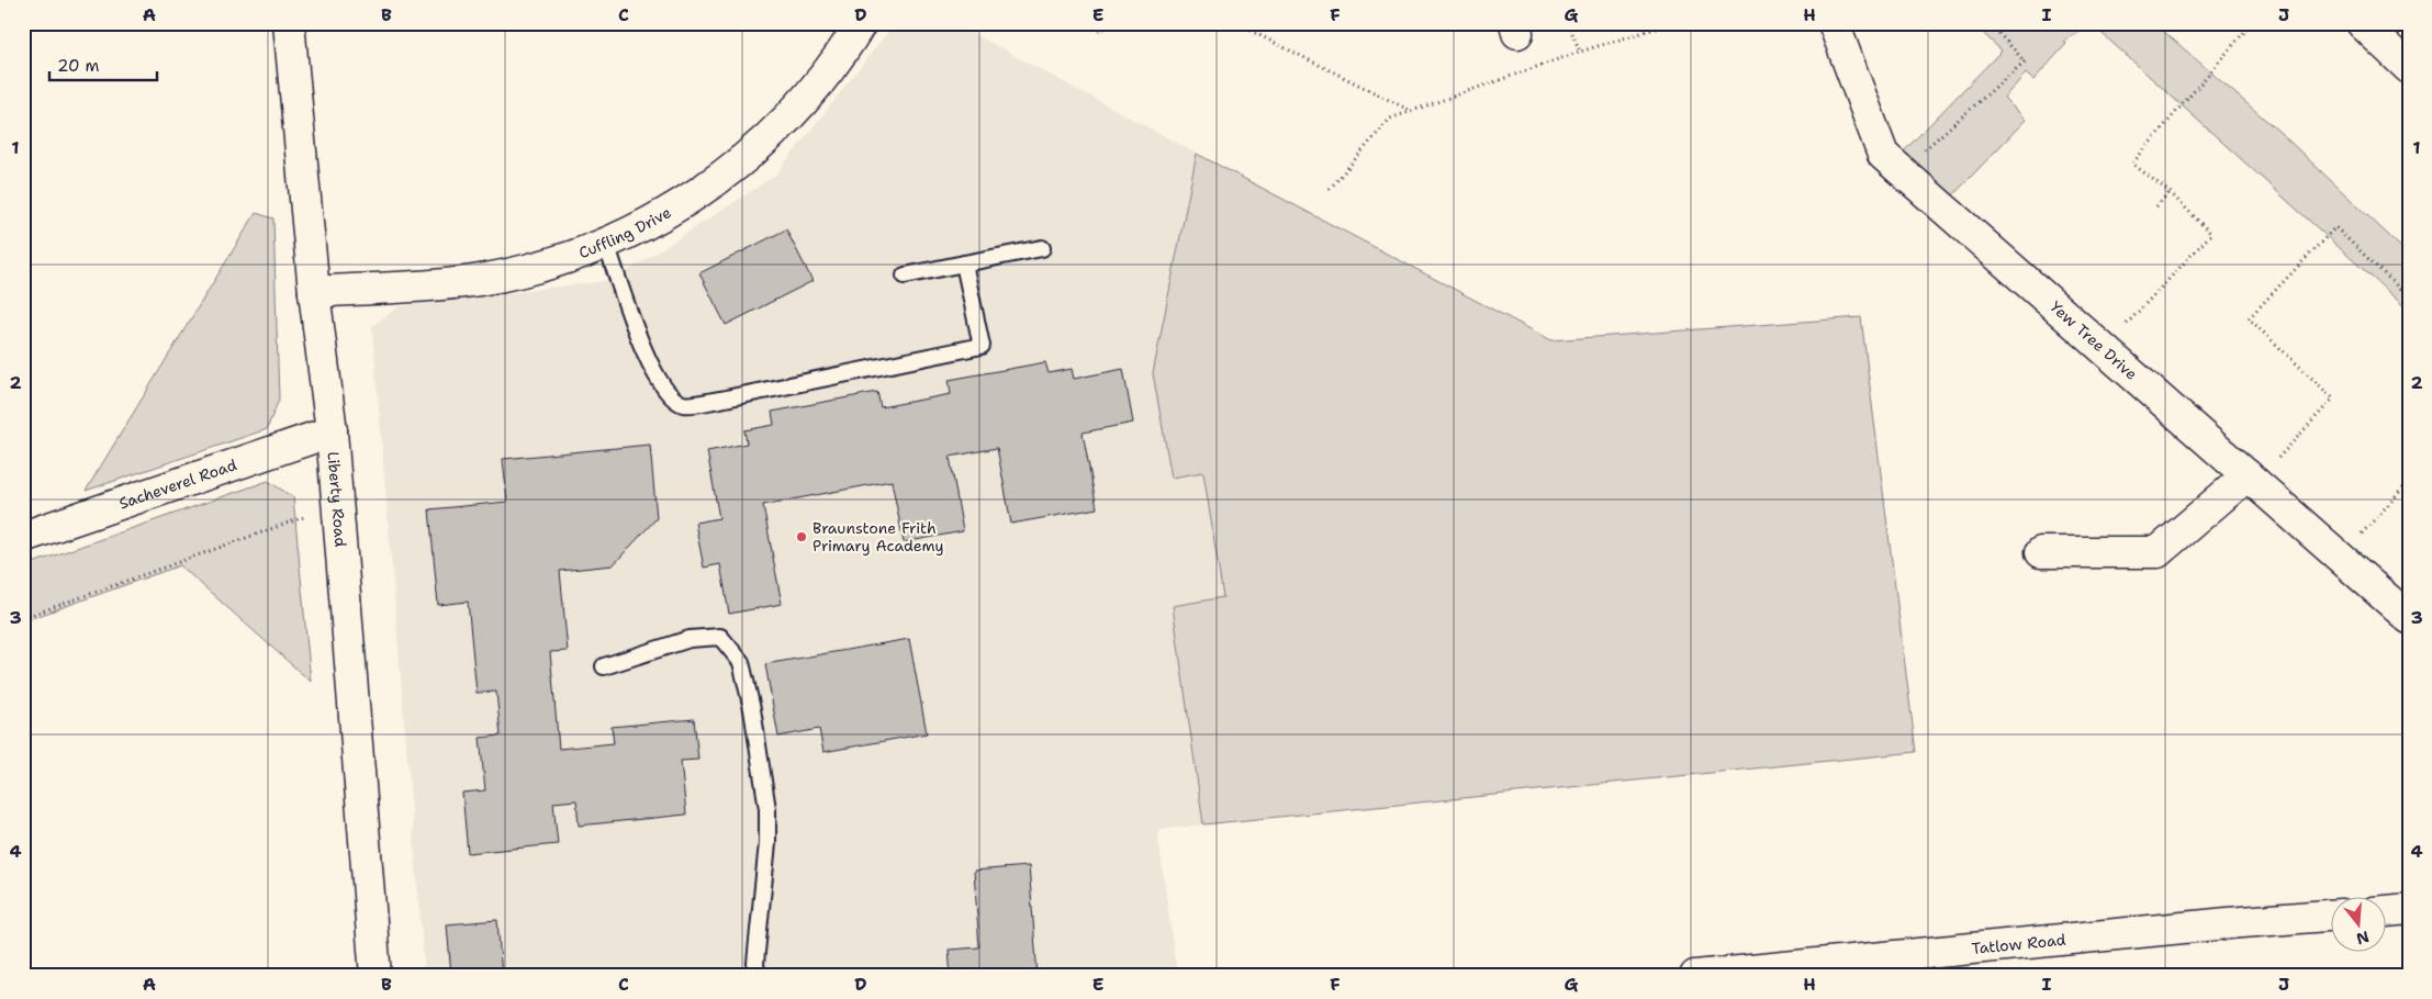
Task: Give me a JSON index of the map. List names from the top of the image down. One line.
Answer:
{"streets":{"street":["Cuffling Drive","Yew Tree Drive","Sacheverel Road","Liberty Road","Tatlow Road"]},"crossings":[["Cuffling Drive","Liberty Road"],["Sacheverel Road","Liberty Road"]],"places":["Braunstone Frith Primary Academy"],"scale_bar":"20 m","north":"bottom","grid":{"columns":["A","B","C","D","E","F","G","H","I","J"],"rows":["1","2","3","4"]}}
